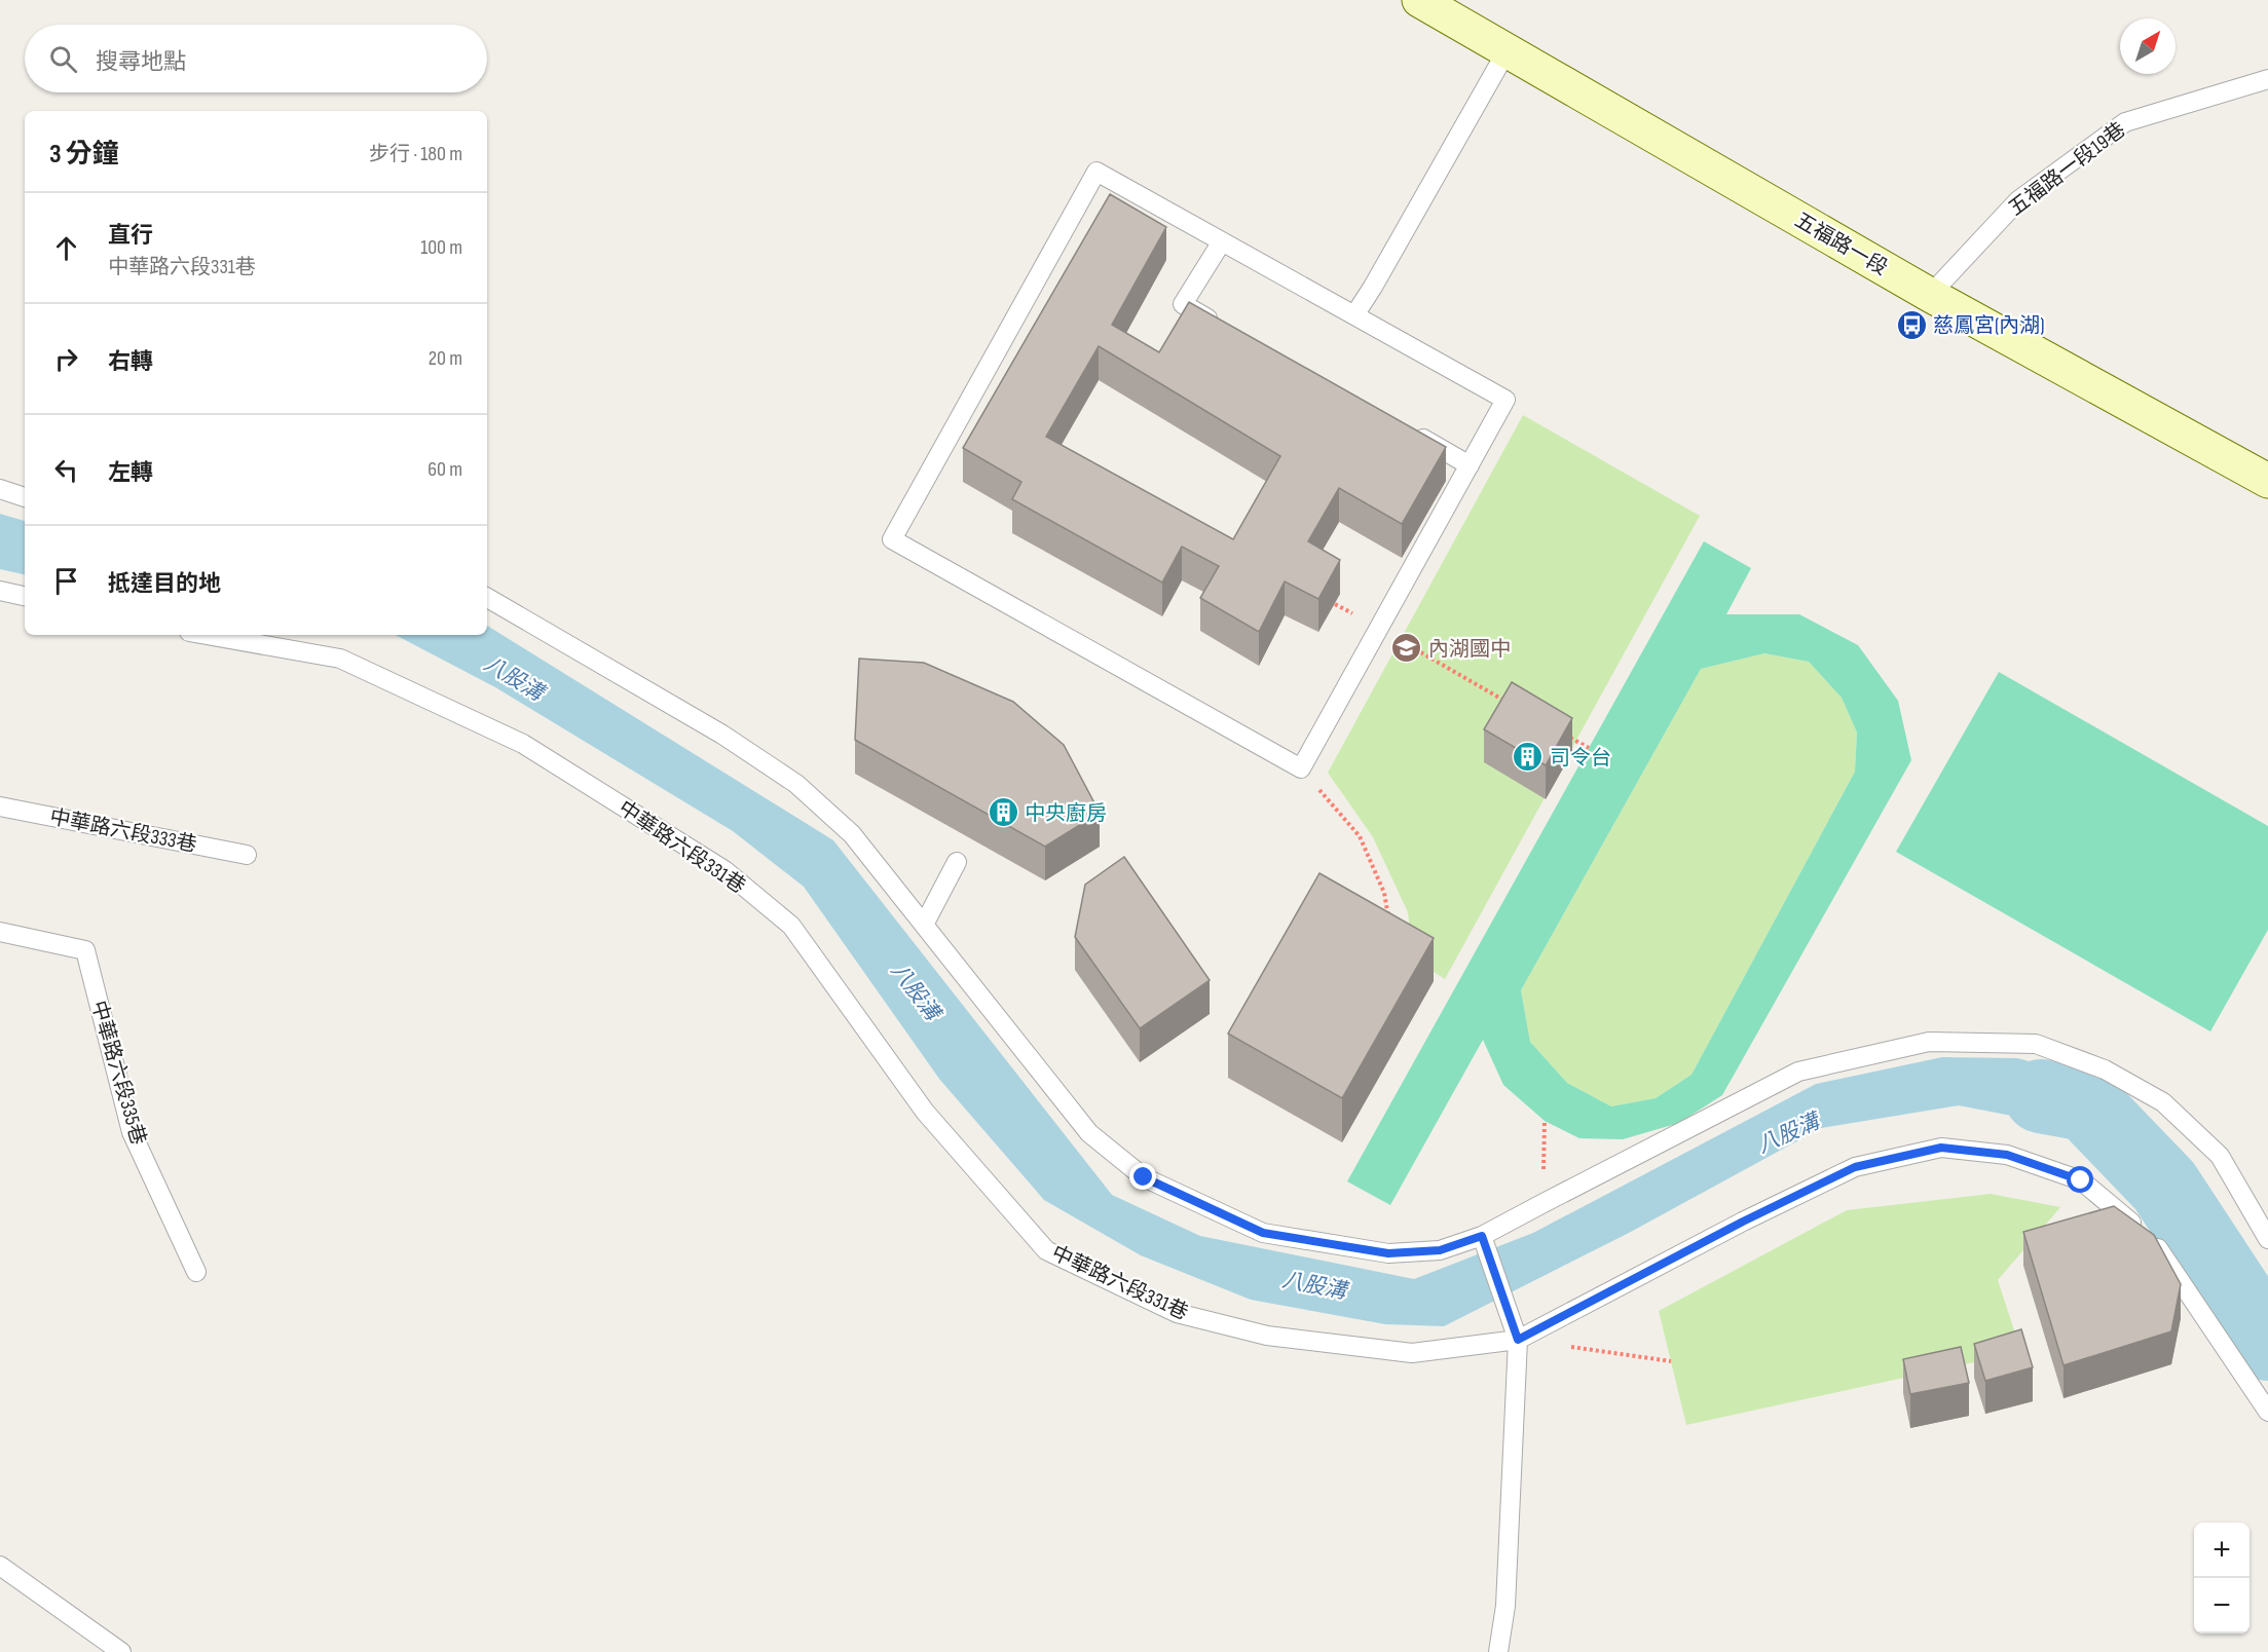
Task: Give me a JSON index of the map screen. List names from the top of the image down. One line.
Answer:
{"streets":{"main road":["五福路一段"],"lane":["五福路一段19巷","中華路六段333巷","中華路六段331巷","中華路六段335巷"]},"crossings":[["五福路一段19巷","五福路一段"]],"water":["八股溝"],"places":{"bus stop":["慈鳳宮(內湖)"],"school or university":["內湖國中"],"building":["司令台","中央廚房"]},"north":"top right","page":{"search":"搜尋地點","heading":["3 分鐘","步行 · 180 m"],"list":[["直行","中華路六段331巷","100 m"],["右轉","20 m"],["左轉","60 m"],"抵達目的地"],"map_buttons":["+","−"]}}
